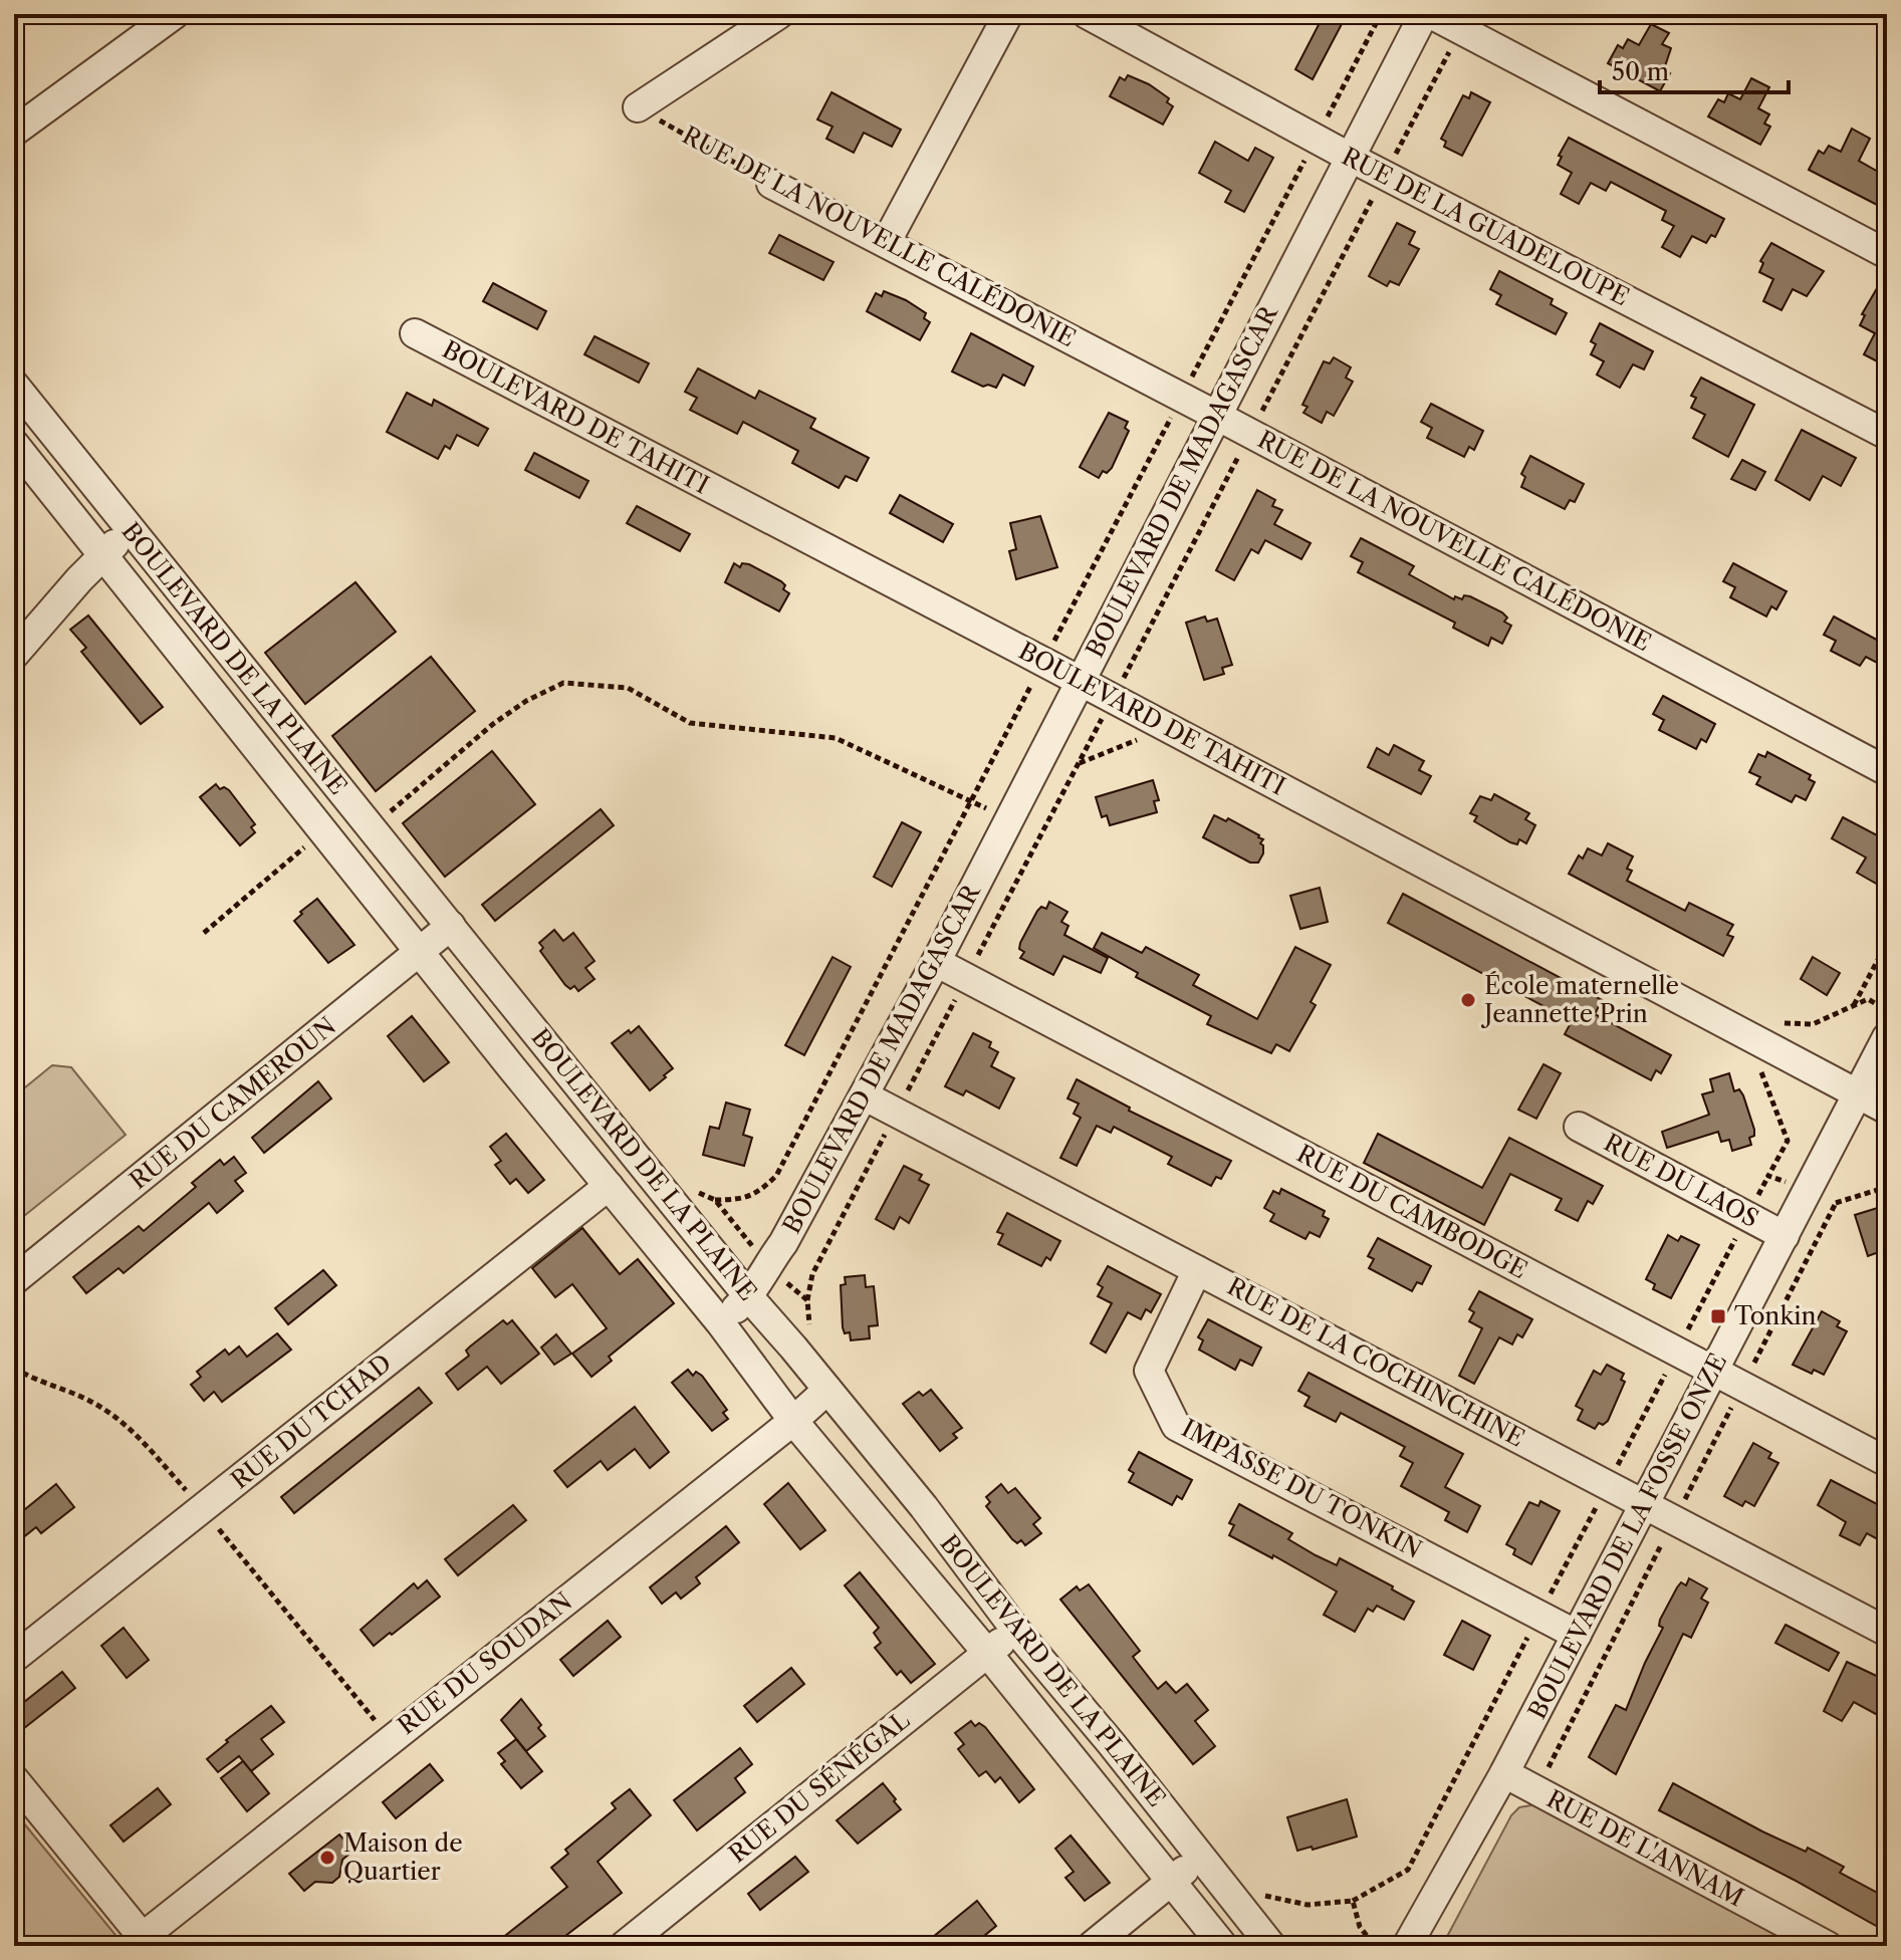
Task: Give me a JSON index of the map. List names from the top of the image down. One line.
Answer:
{"streets":{"street":["RUE DE LA GUADELOUPE","RUE DE LA NOUVELLE CALÉDONIE","BOULEVARD DE TAHITI","BOULEVARD DE MADAGASCAR","BOULEVARD DE LA PLAINE","RUE DU CAMEROUN","RUE DU LAOS","RUE DU CAMBODGE","RUE DE LA COCHINCHINE","RUE DU TCHAD","IMPASSE DU TONKIN","BOULEVARD DE LA FOSSE ONZE","RUE DU SOUDAN","RUE DU SÉNÉGAL","RUE DE L'ANNAM"]},"crossings":[["RUE DE LA GUADELOUPE","BOULEVARD DE MADAGASCAR"],["RUE DE LA NOUVELLE CALÉDONIE","BOULEVARD DE MADAGASCAR"],["BOULEVARD DE TAHITI","BOULEVARD DE MADAGASCAR"],["BOULEVARD DE TAHITI","BOULEVARD DE LA FOSSE ONZE"],["BOULEVARD DE MADAGASCAR","BOULEVARD DE LA PLAINE"],["BOULEVARD DE MADAGASCAR","RUE DU CAMBODGE"],["BOULEVARD DE MADAGASCAR","RUE DE LA COCHINCHINE"],["BOULEVARD DE LA PLAINE","RUE DU CAMEROUN"],["BOULEVARD DE LA PLAINE","RUE DU TCHAD"],["BOULEVARD DE LA PLAINE","RUE DU SOUDAN"],["BOULEVARD DE LA PLAINE","RUE DU SÉNÉGAL"],["RUE DU LAOS","BOULEVARD DE LA FOSSE ONZE"],["RUE DU CAMBODGE","BOULEVARD DE LA FOSSE ONZE"],["RUE DE LA COCHINCHINE","IMPASSE DU TONKIN"],["RUE DE LA COCHINCHINE","BOULEVARD DE LA FOSSE ONZE"],["IMPASSE DU TONKIN","BOULEVARD DE LA FOSSE ONZE"],["BOULEVARD DE LA FOSSE ONZE","RUE DE L'ANNAM"]],"places":{"other":["École maternelle Jeannette Prin","Maison de Quartier"],"transit":["Tonkin"]},"scale_bar":"50 m"}
